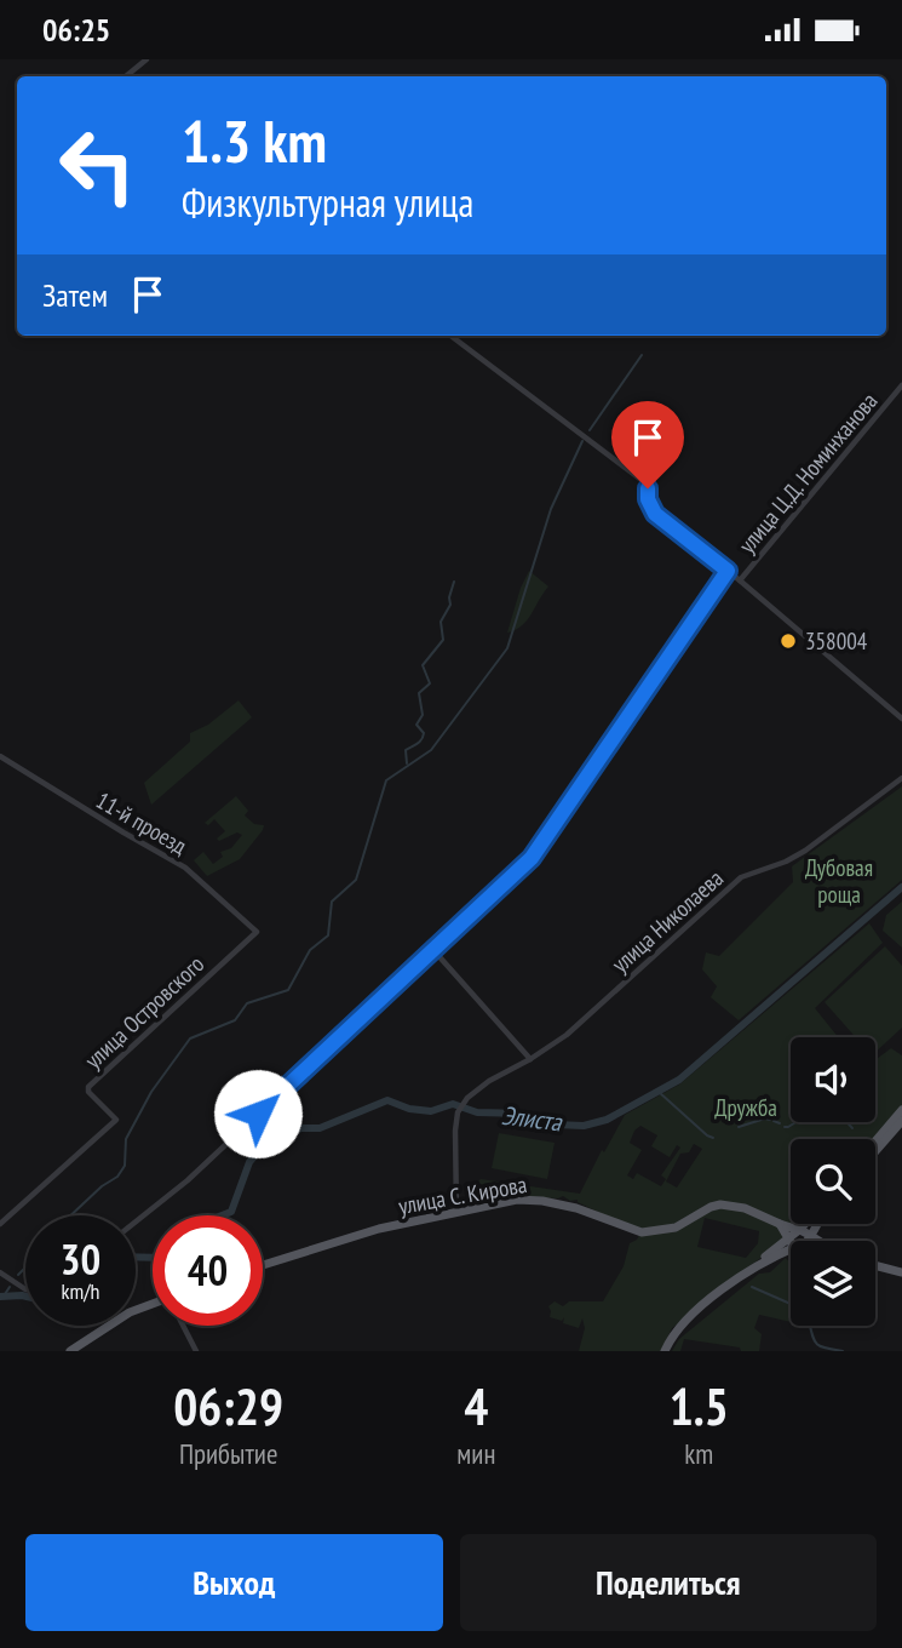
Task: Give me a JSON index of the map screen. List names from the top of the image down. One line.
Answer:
{"streets":{"main road":["улица С. Кирова"],"street":["улица Ц.Д. Номинханова","11-й проезд","улица Николаева","улица Островского"]},"crossings":[["11-й проезд","улица Островского"],["улица Николаева","улица С. Кирова"]],"water":["Элиста"],"parks":["Дубовая роща","Дружба"],"places":["358004"],"page":{"status":"06:25","turn":["1.3 km","Физкультурная улица"],"then":"Затем","speed":"30 km/h","limit":"40","eta":["06:29","Прибытие","4","мин","1.5","km"],"buttons":["Выход","Поделиться"]}}
